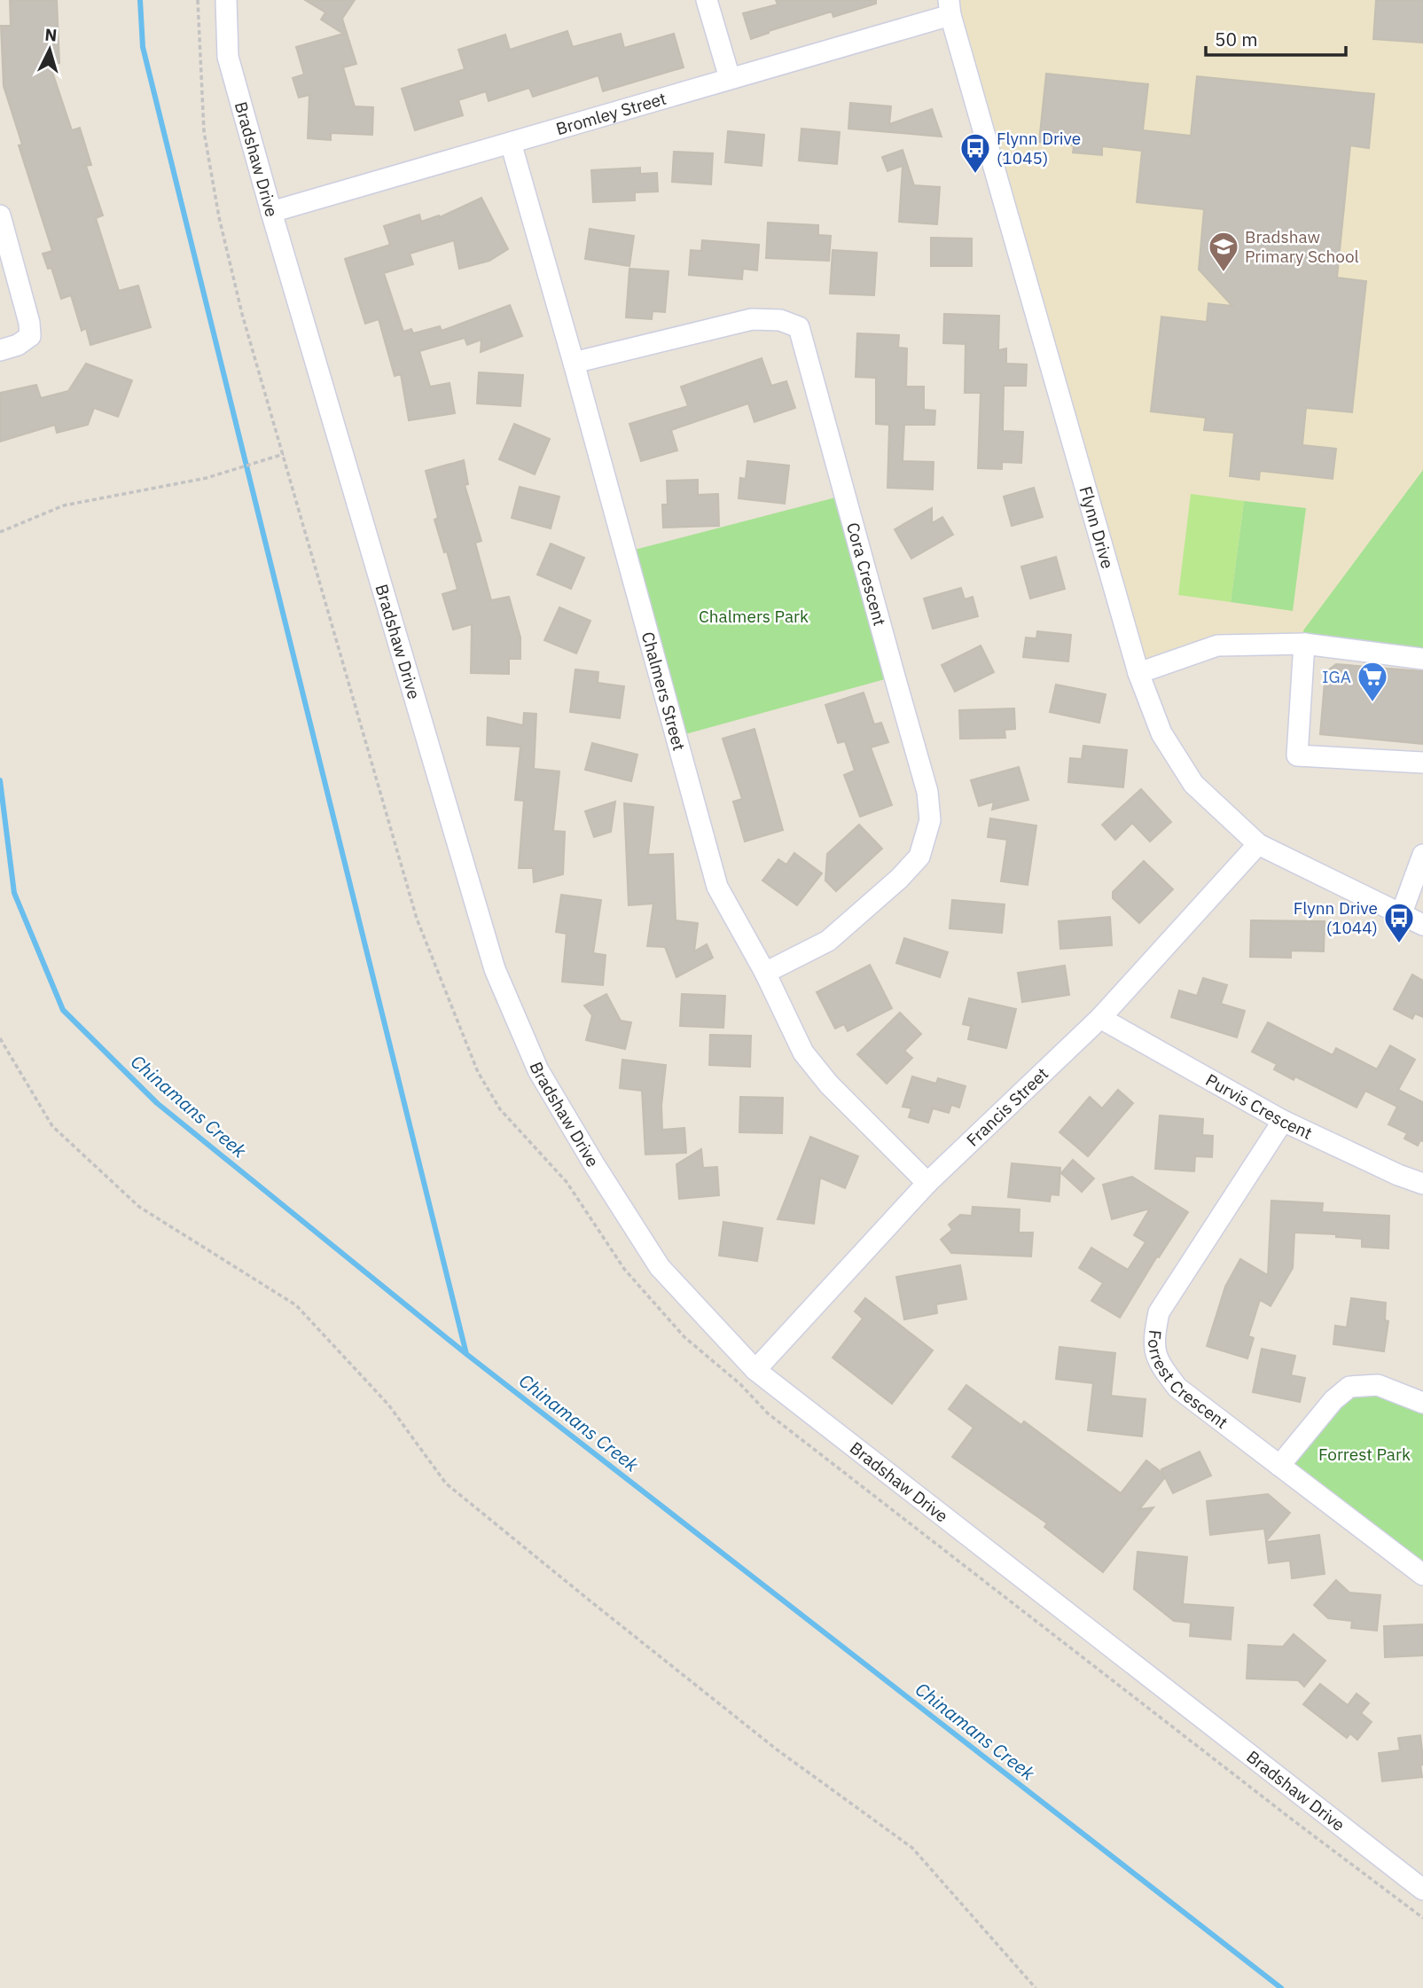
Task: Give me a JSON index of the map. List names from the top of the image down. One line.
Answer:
{"streets":{"street":["Bromley Street","Bradshaw Drive","Flynn Drive","Cora Crescent","Chalmers Street","Purvis Crescent","Francis Street","Forrest Crescent"]},"crossings":[["Bromley Street","Bradshaw Drive"],["Bromley Street","Flynn Drive"],["Bromley Street","Chalmers Street"],["Bradshaw Drive","Francis Street"],["Flynn Drive","Francis Street"],["Cora Crescent","Chalmers Street"],["Chalmers Street","Francis Street"],["Purvis Crescent","Francis Street"],["Purvis Crescent","Forrest Crescent"]],"water":["Chinamans Creek"],"parks":["Chalmers Park","Forrest Park"],"places":{"bus stop":["Flynn Drive (1045)","Flynn Drive (1044)"],"school or university":["Bradshaw Primary School"],"supermarket":["IGA"]},"scale_bar":"50 m","north":"top"}
